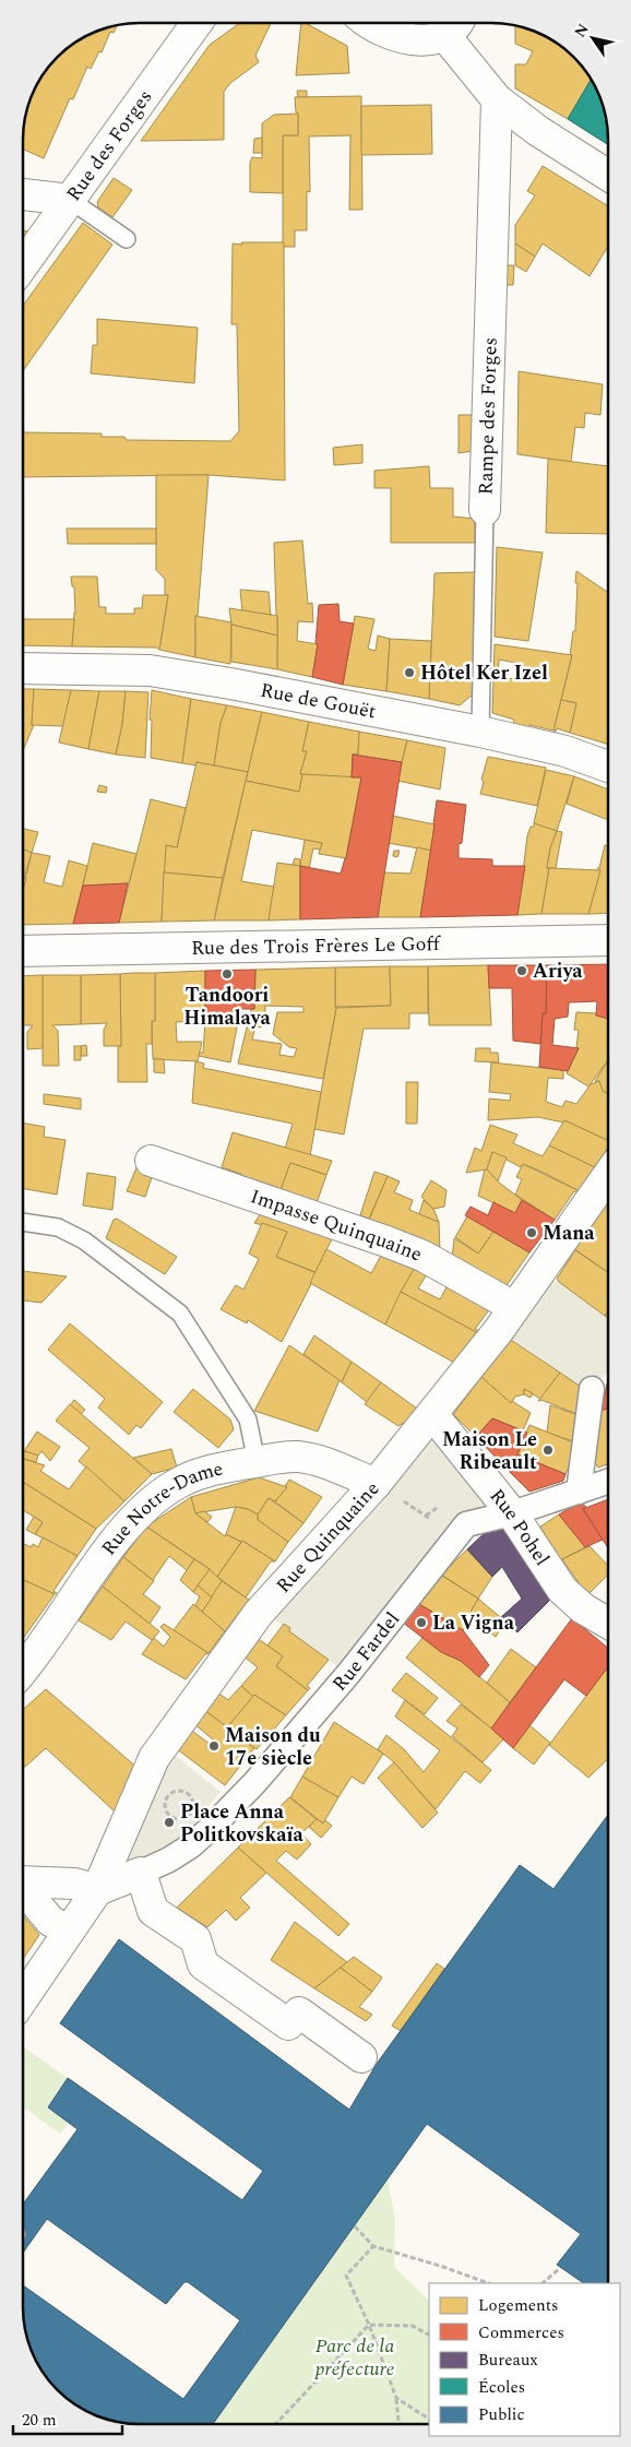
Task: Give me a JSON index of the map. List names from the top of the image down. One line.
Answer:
{"streets":{"street":["Rue des Forges","Rampe des Forges","Rue de Gouët","Rue des Trois Frères Le Goff","Impasse Quinquaine","Rue Notre-Dame","Rue Pohel","Rue Quinquaine","Rue Fardel"]},"crossings":[["Rampe des Forges","Rue de Gouët"],["Impasse Quinquaine","Rue Quinquaine"],["Rue Notre-Dame","Rue Quinquaine"],["Rue Pohel","Rue Quinquaine"],["Rue Pohel","Rue Fardel"],["Rue Quinquaine","Rue Fardel"]],"parks":["Parc de la préfecture"],"places":["Hôtel Ker Izel","Ariya","Tandoori Himalaya","Mana","Maison Le Ribeault","La Vigna","Maison du 17e siècle","Place Anna Politkovskaïa"],"legend":["Logements","Commerces","Bureaux","Écoles","Public"],"scale_bar":"20 m","north":"top left"}
